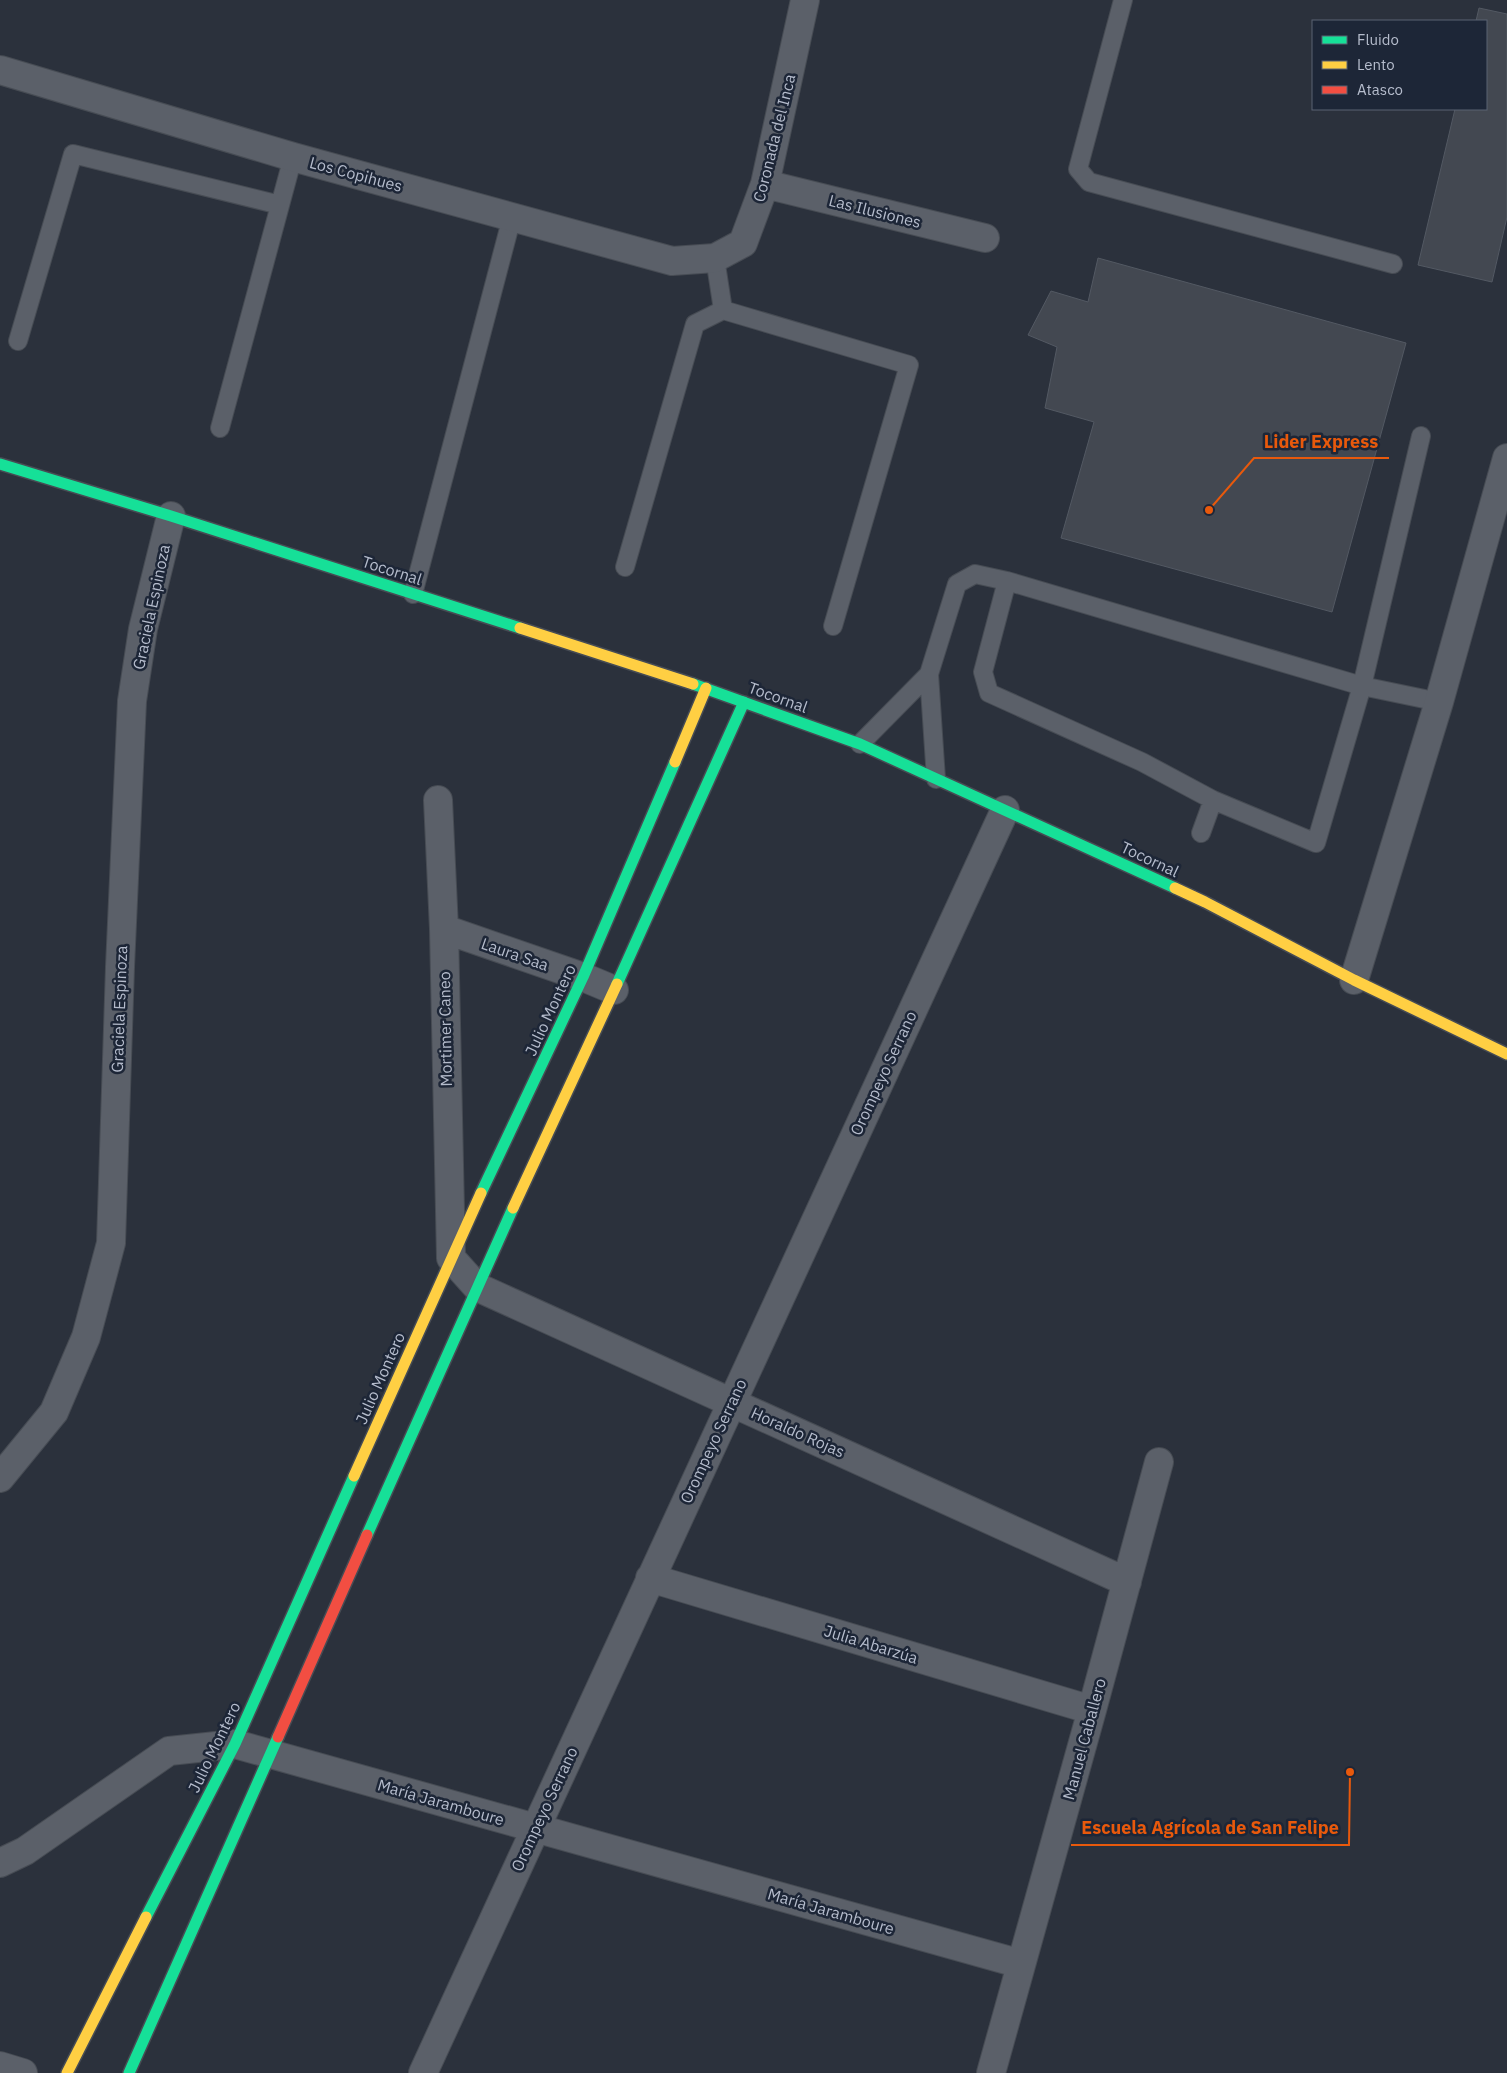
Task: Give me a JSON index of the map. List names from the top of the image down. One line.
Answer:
{"streets":{"street":["Coronada del Inca","Los Copihues","Las Ilusiones","Tocornal","Graciela Espinoza","Laura Saa","Julio Montero","Mortimer Caneo","Orompeyo Serrano","Horaldo Rojas","Julia Abarzúa","Manuel Caballero","María Jaramboure"]},"crossings":[["Coronada del Inca","Los Copihues"],["Coronada del Inca","Las Ilusiones"],["Tocornal","Graciela Espinoza"],["Tocornal","Julio Montero"],["Tocornal","Orompeyo Serrano"],["Laura Saa","Julio Montero"],["Laura Saa","Mortimer Caneo"],["Julio Montero","Mortimer Caneo"],["Julio Montero","Horaldo Rojas"],["Julio Montero","María Jaramboure"],["Mortimer Caneo","Horaldo Rojas"],["Orompeyo Serrano","Horaldo Rojas"],["Orompeyo Serrano","Julia Abarzúa"],["Orompeyo Serrano","María Jaramboure"],["Horaldo Rojas","Manuel Caballero"],["Julia Abarzúa","Manuel Caballero"],["Manuel Caballero","María Jaramboure"]],"places":["Lider Express","Escuela Agrícola de San Felipe"],"legend":["Fluido","Lento","Atasco"]}
